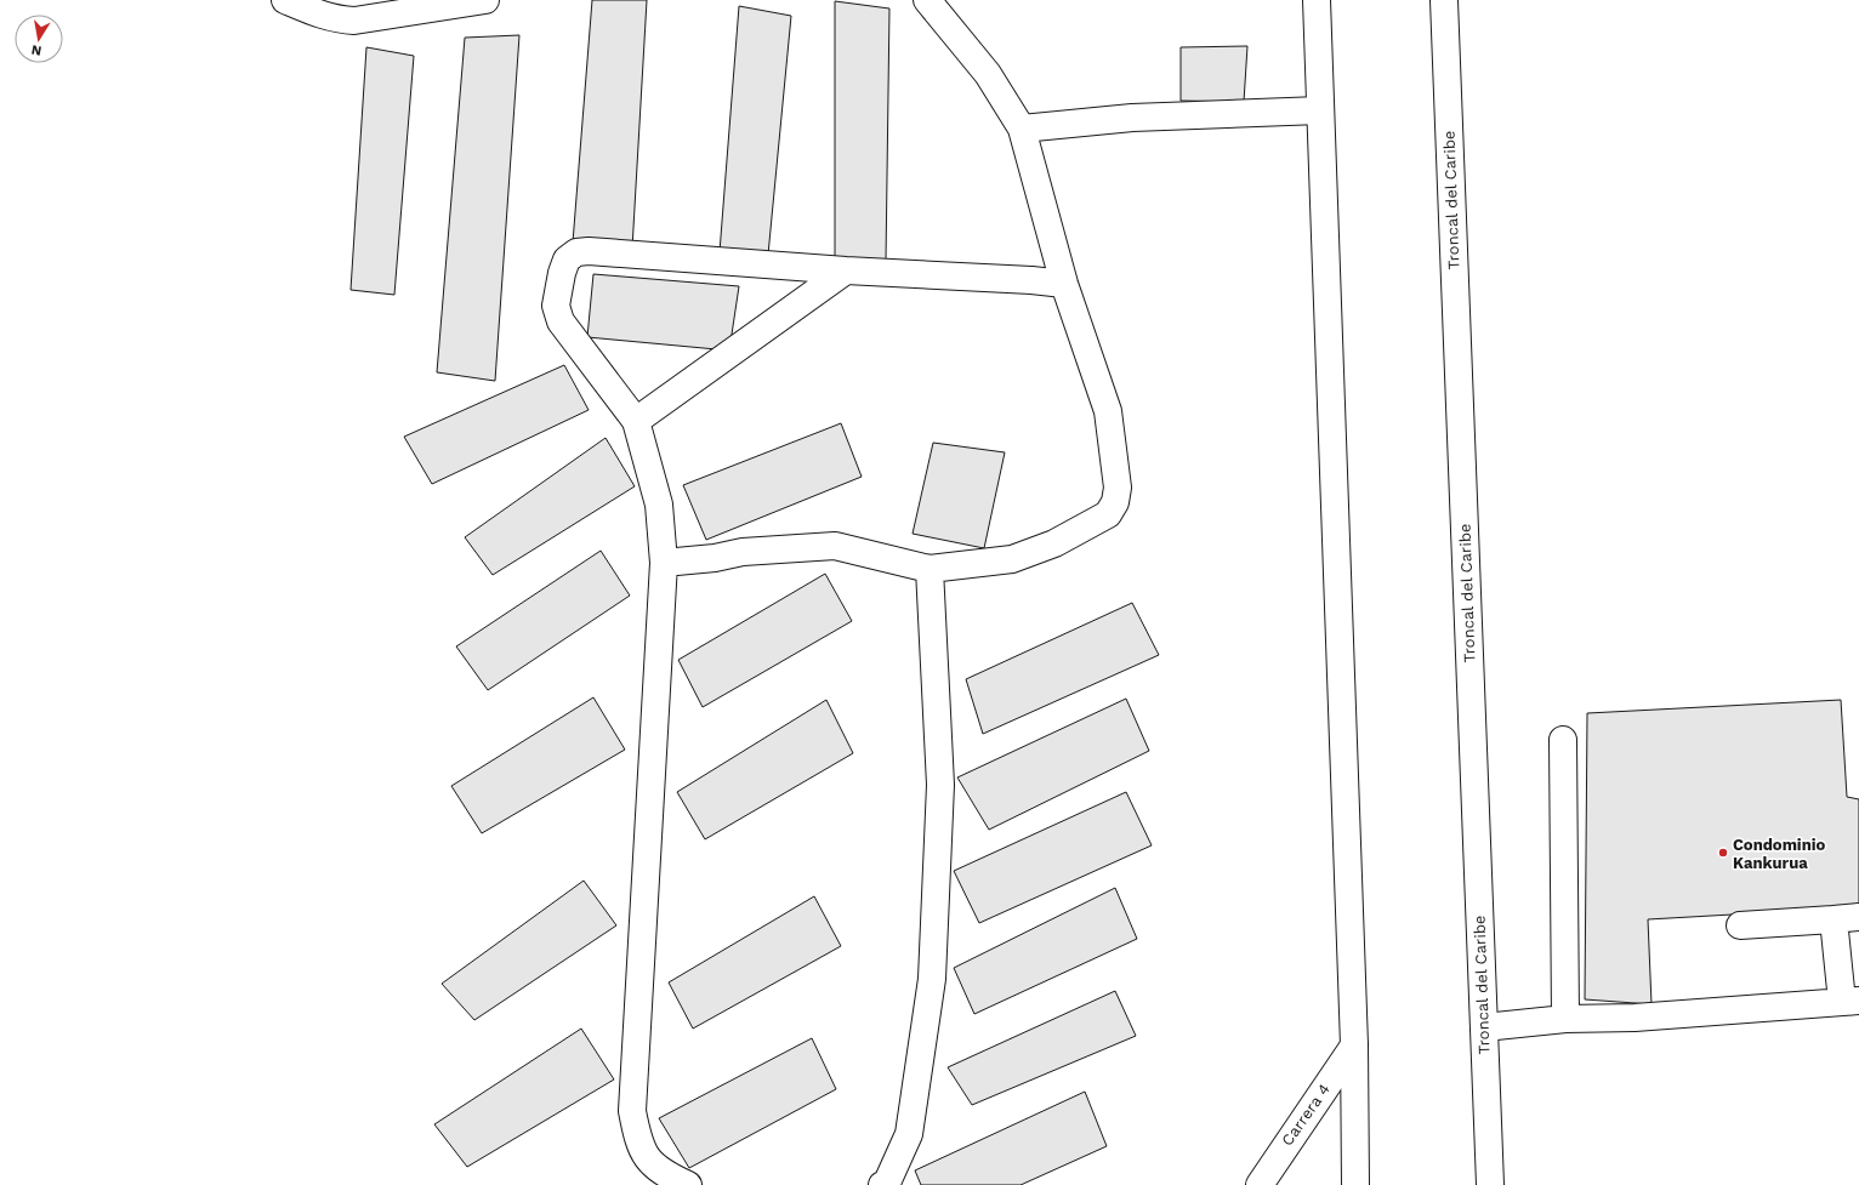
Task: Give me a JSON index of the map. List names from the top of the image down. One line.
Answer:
{"streets":{"main road":["Troncal del Caribe","Carrera 4"]},"places":["Condominio Kankurua"],"north":"bottom"}
